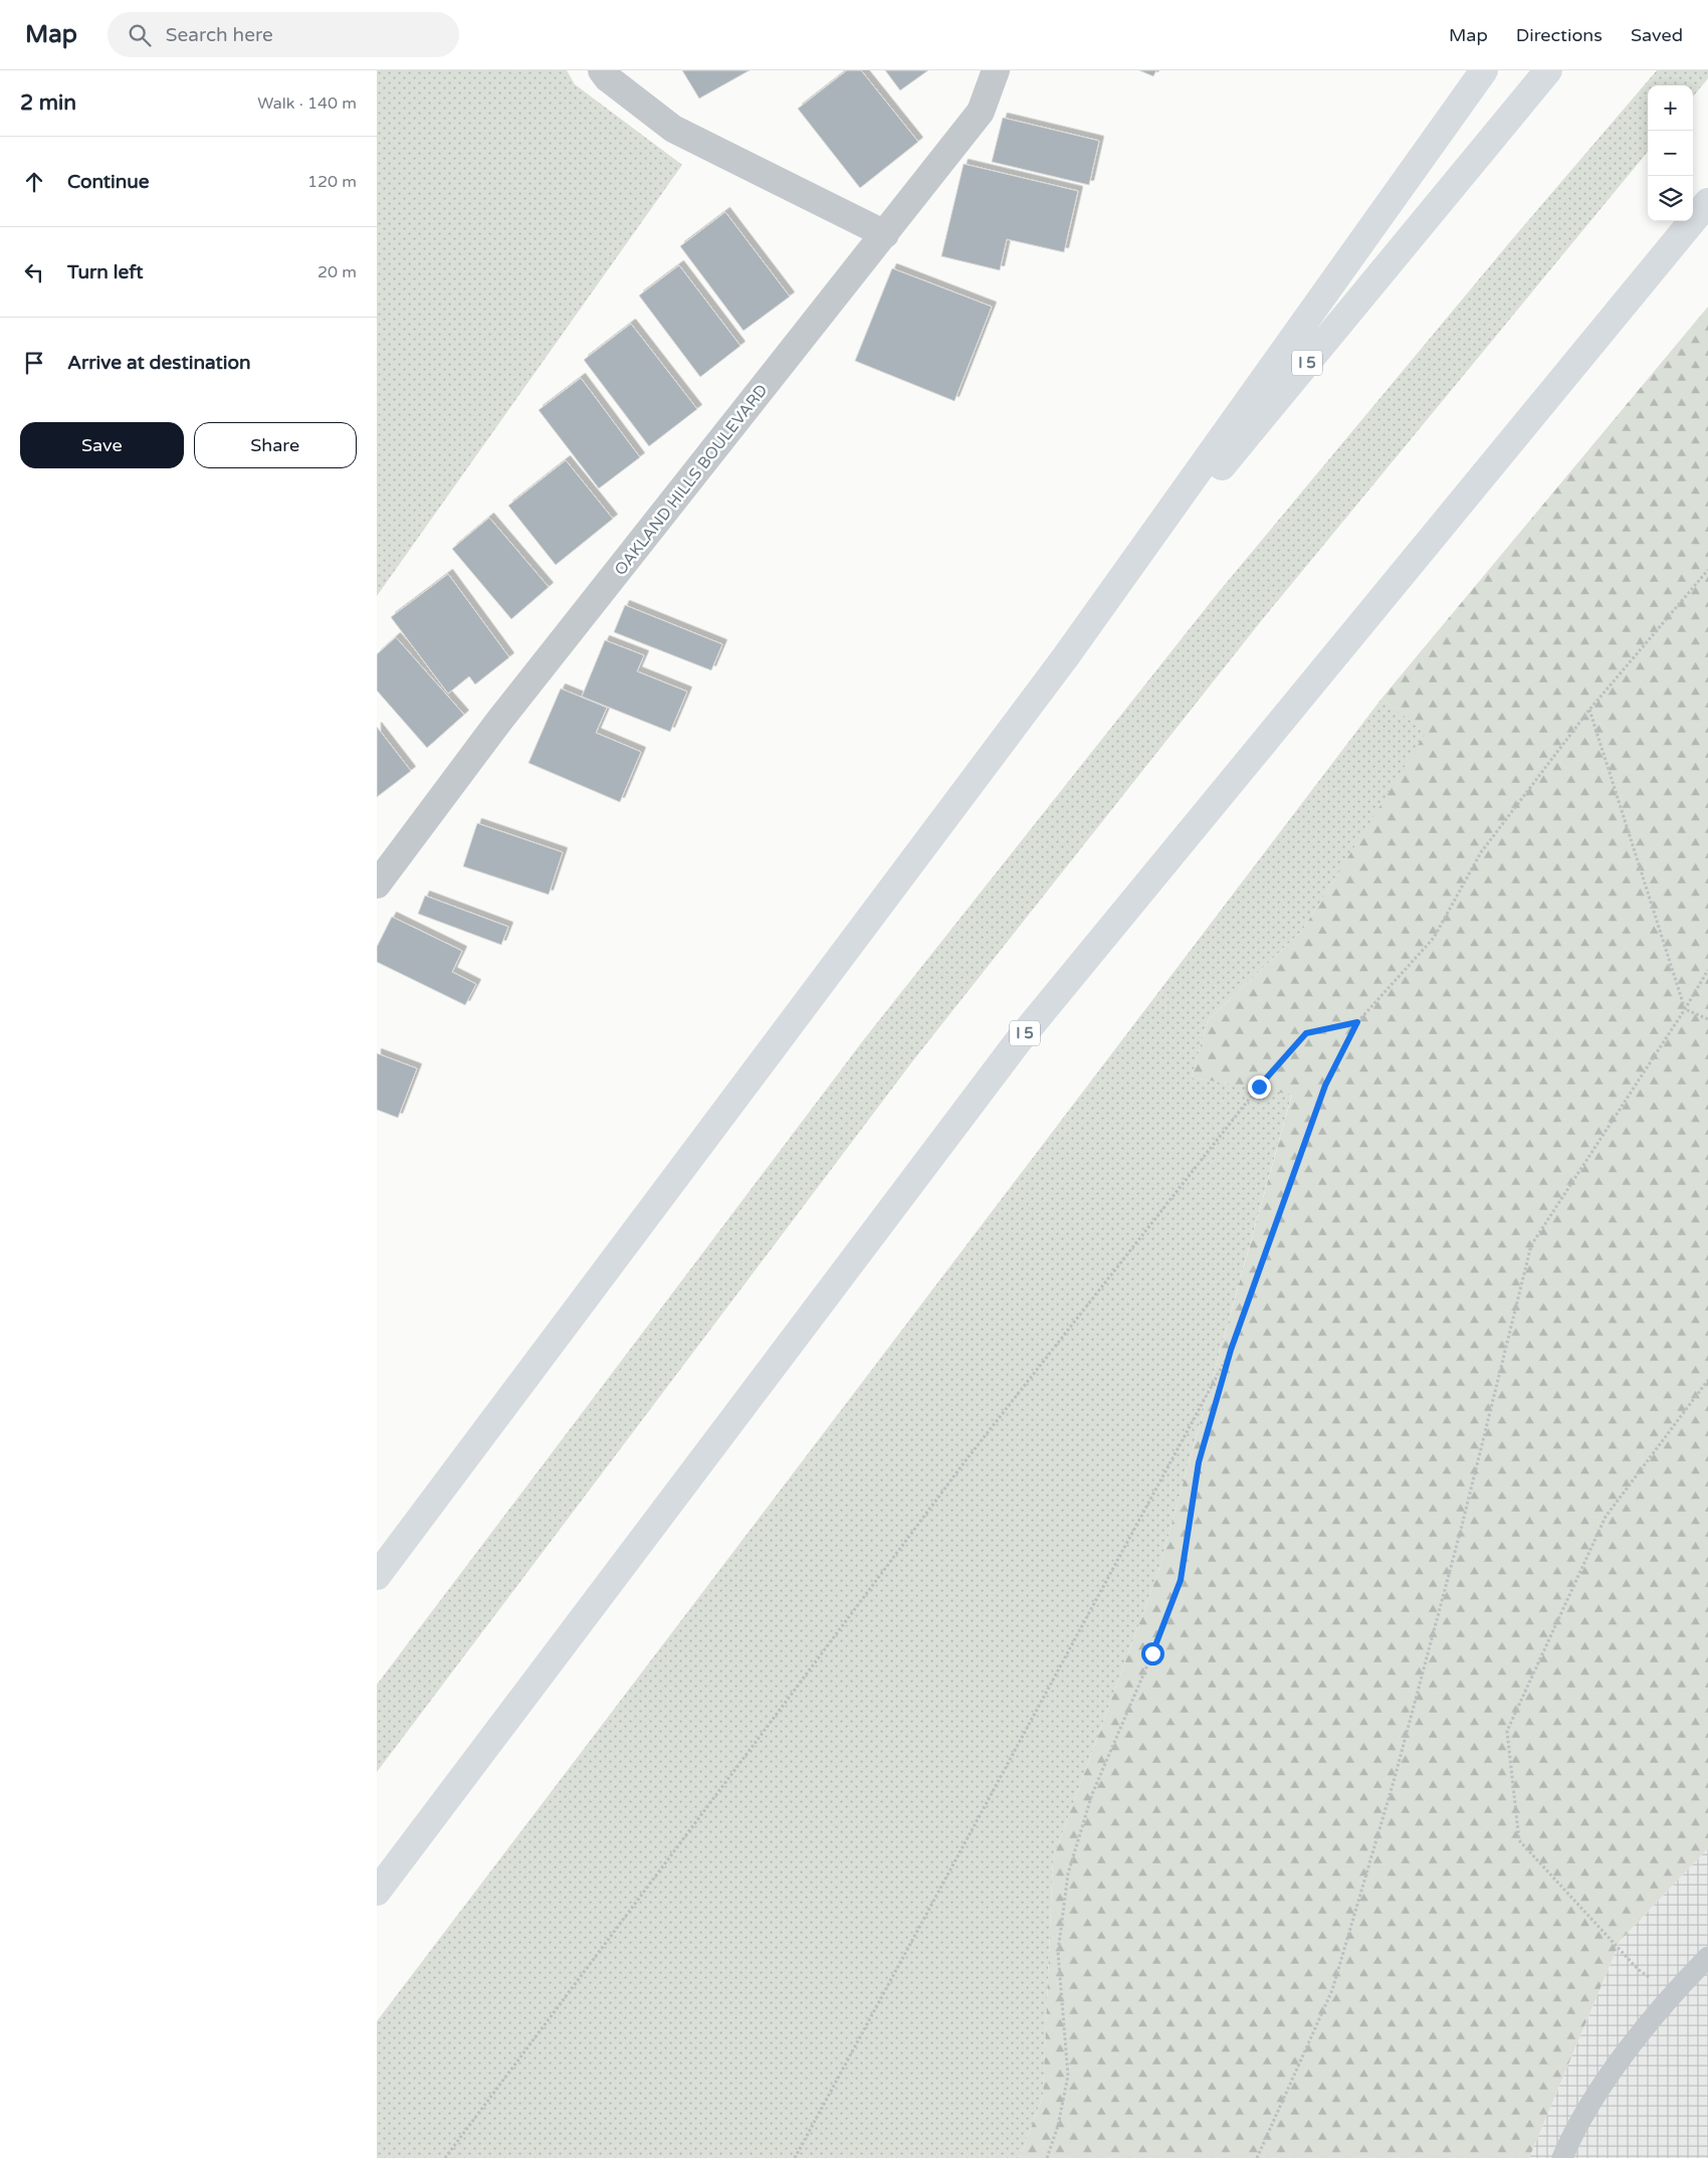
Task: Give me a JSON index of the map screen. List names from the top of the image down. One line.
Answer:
{"streets":{"highway":["I 5"],"street":["OAKLAND HILLS BOULEVARD"]},"page":{"header":"Map","search":"Search here","nav":["Map","Directions","Saved"],"heading":["2 min","Walk · 140 m"],"map_buttons":["+","−"],"list":[["Continue","120 m"],["Turn left","20 m"],"Arrive at destination"],"buttons":["Save","Share"]}}
